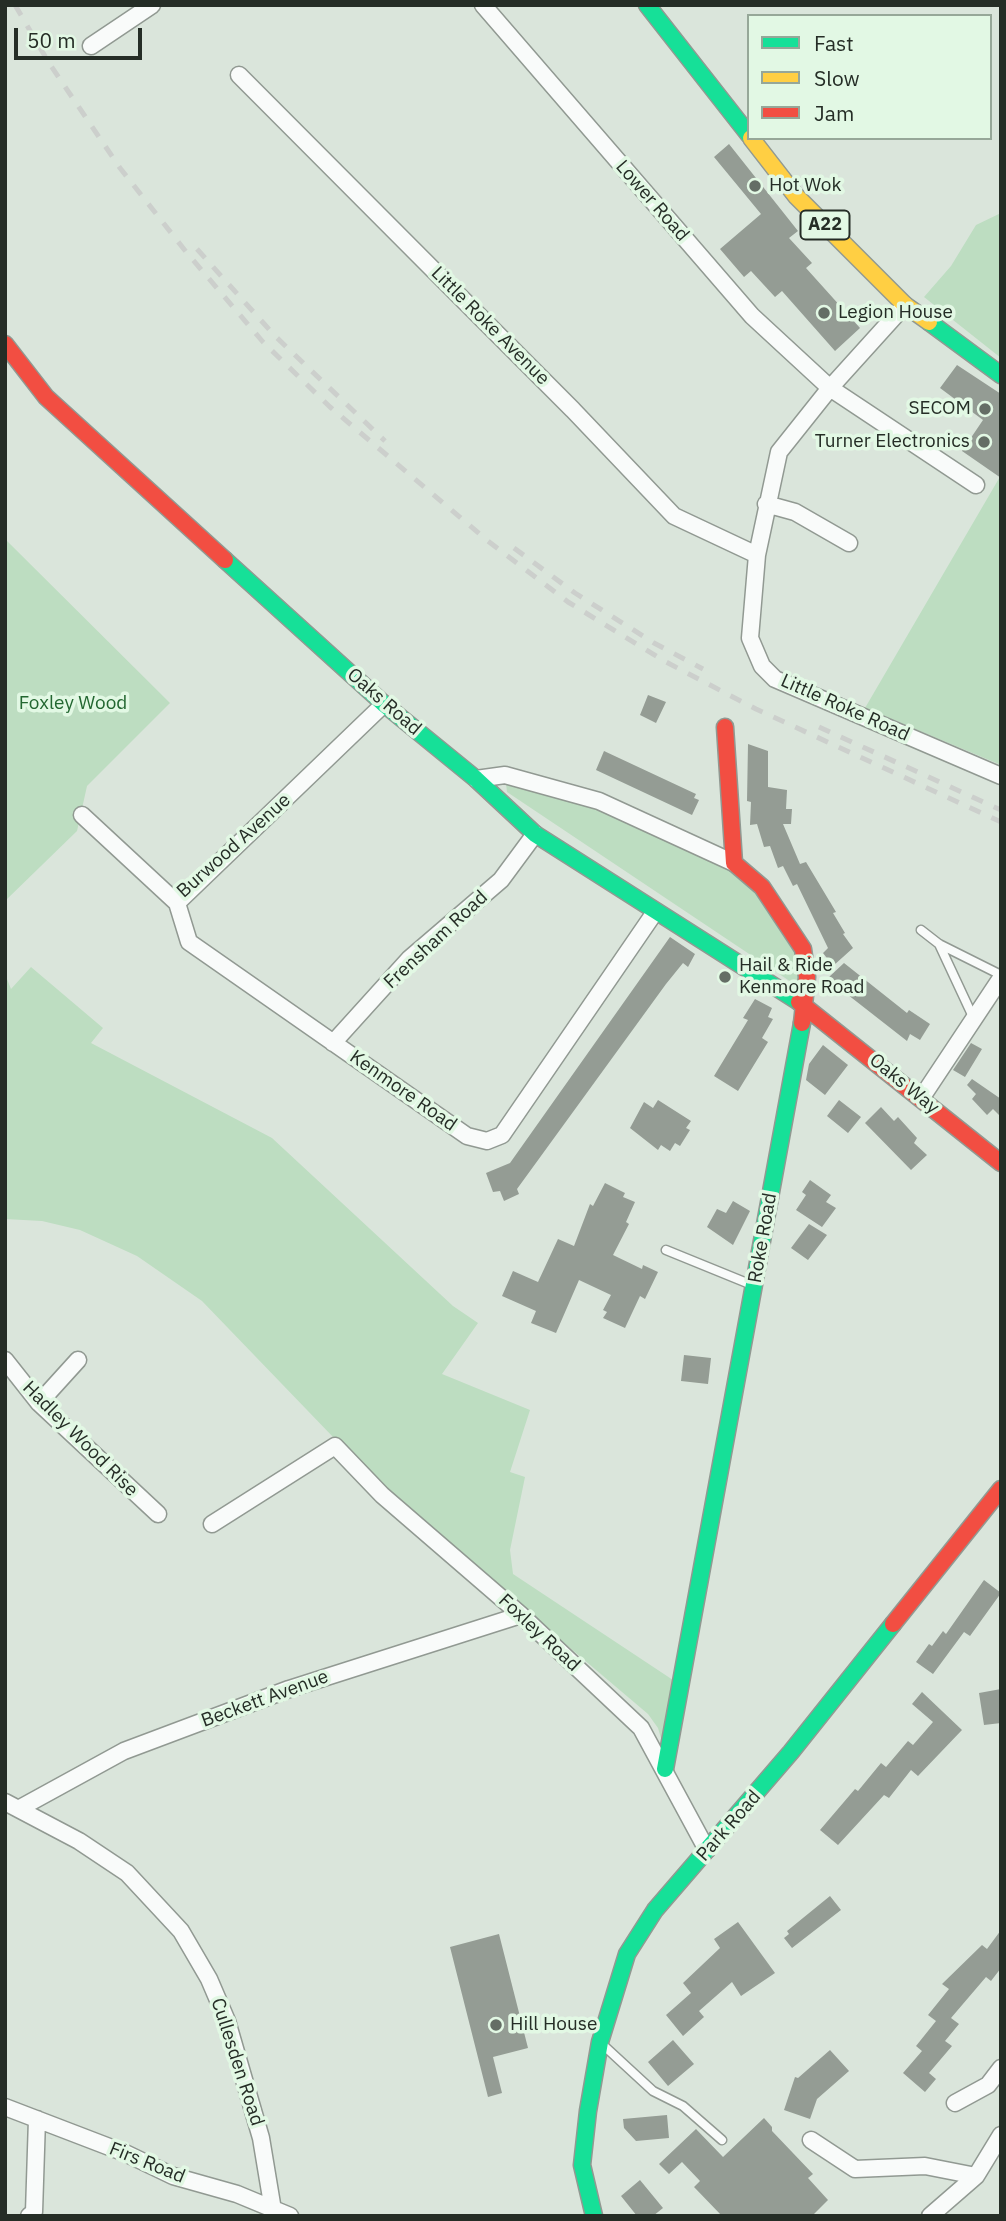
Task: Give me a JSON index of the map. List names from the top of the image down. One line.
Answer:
{"streets":{"main road":["A22","Oaks Road","Oaks Way","Roke Road","Park Road"],"street":["Lower Road","Little Roke Avenue","Little Roke Road","Burwood Avenue","Frensham Road","Kenmore Road","Hadley Wood Rise","Foxley Road","Beckett Avenue","Cullesden Road","Firs Road"]},"crossings":[["Lower Road","Little Roke Road"],["A22","Little Roke Road"],["Little Roke Avenue","Little Roke Road"],["Oaks Road","Burwood Avenue"],["Oaks Road","Frensham Road"],["Oaks Road","Oaks Way"],["Oaks Road","Kenmore Road"],["Oaks Road","Roke Road"],["Burwood Avenue","Kenmore Road"],["Frensham Road","Kenmore Road"],["Oaks Way","Roke Road"],["Roke Road","Foxley Road"],["Foxley Road","Beckett Avenue"],["Foxley Road","Park Road"],["Beckett Avenue","Cullesden Road"],["Cullesden Road","Firs Road"]],"parks":["Foxley Wood"],"places":["Hot Wok","Legion House","SECOM","Turner Electronics","Hail & Ride Kenmore Road","Hill House"],"legend":["Fast","Slow","Jam"],"scale_bar":"50 m"}
